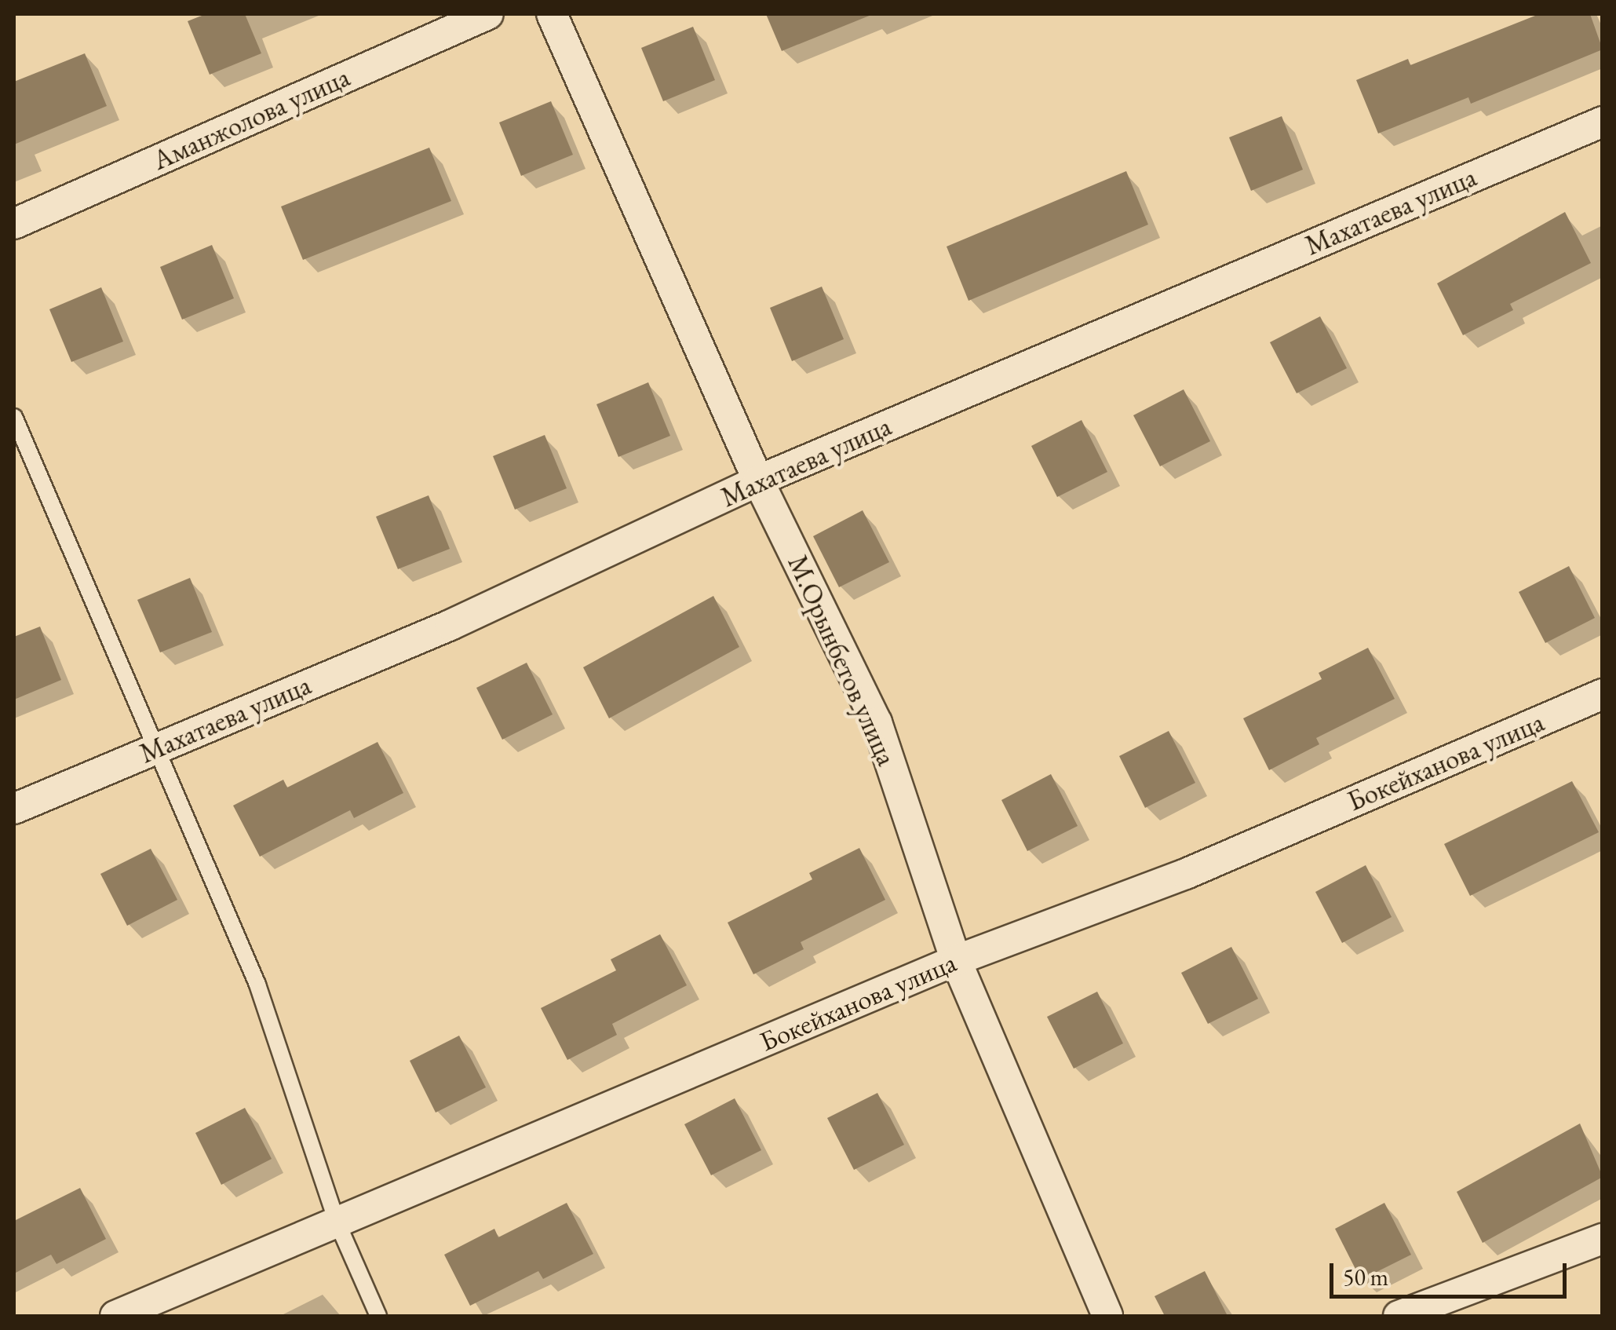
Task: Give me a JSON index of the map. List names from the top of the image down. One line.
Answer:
{"streets":{"street":["Аманжолова улица","Махатаева улица","М.Орынбетов улица","Бокейханова улица"]},"crossings":[["Махатаева улица","М.Орынбетов улица"],["М.Орынбетов улица","Бокейханова улица"]],"scale_bar":"50 m"}
